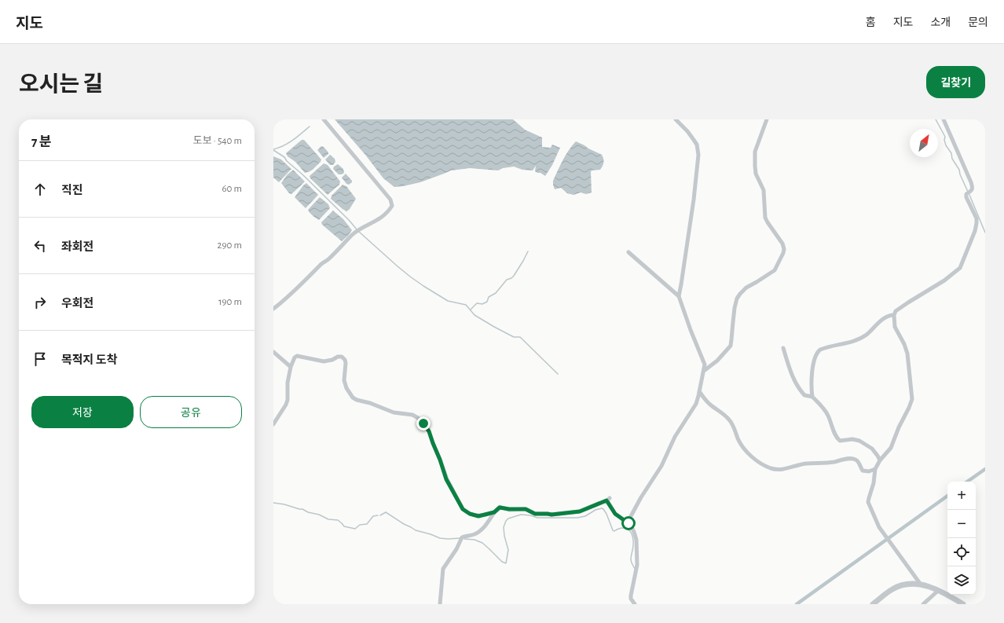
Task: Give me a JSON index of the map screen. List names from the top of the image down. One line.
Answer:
{"north":"top right","page":{"header":"지도","nav":["홈","지도","소개","문의"],"title":"오시는 길","buttons":["길찾기",["저장","공유"]],"heading":["7 분","도보 · 540 m"],"list":[["직진","60 m"],["좌회전","290 m"],["우회전","190 m"],"목적지 도착"],"map_buttons":["+","−"]}}
